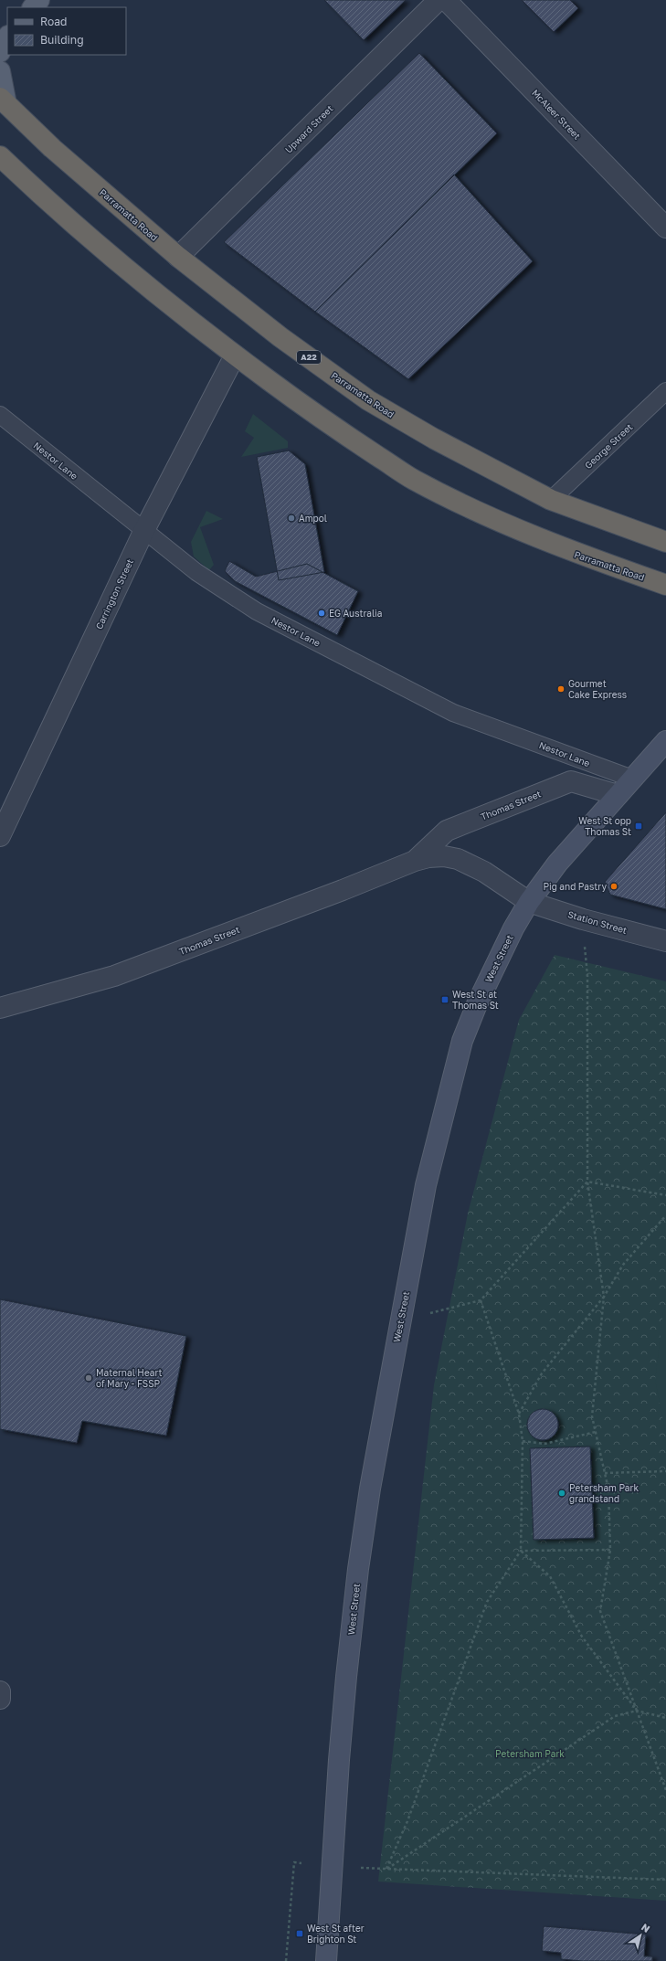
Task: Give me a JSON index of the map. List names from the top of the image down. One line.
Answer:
{"streets":{"highway":["Parramatta Road","A22"],"main road":["West Street"],"street":["McAleer Street","Upward Street","Carrington Street","Thomas Street","Station Street"],"lane":["George Street","Nestor Lane"]},"crossings":[["Upward Street","Parramatta Road"],["Parramatta Road","George Street"],["Parramatta Road","Carrington Street"],["Nestor Lane","Carrington Street"],["Nestor Lane","West Street"],["Thomas Street","Station Street"],["Thomas Street","West Street"],["Station Street","West Street"]],"parks":["Petersham Park"],"places":{"other":["Ampol","EG Australia","Gourmet Cake Express","Pig and Pastry","Maternal Heart of Mary - FSSP","Petersham Park grandstand"],"transit":["West St opp Thomas St","West St at Thomas St","West St after Brighton St"]},"legend":["Road","Building"],"north":"top right"}
